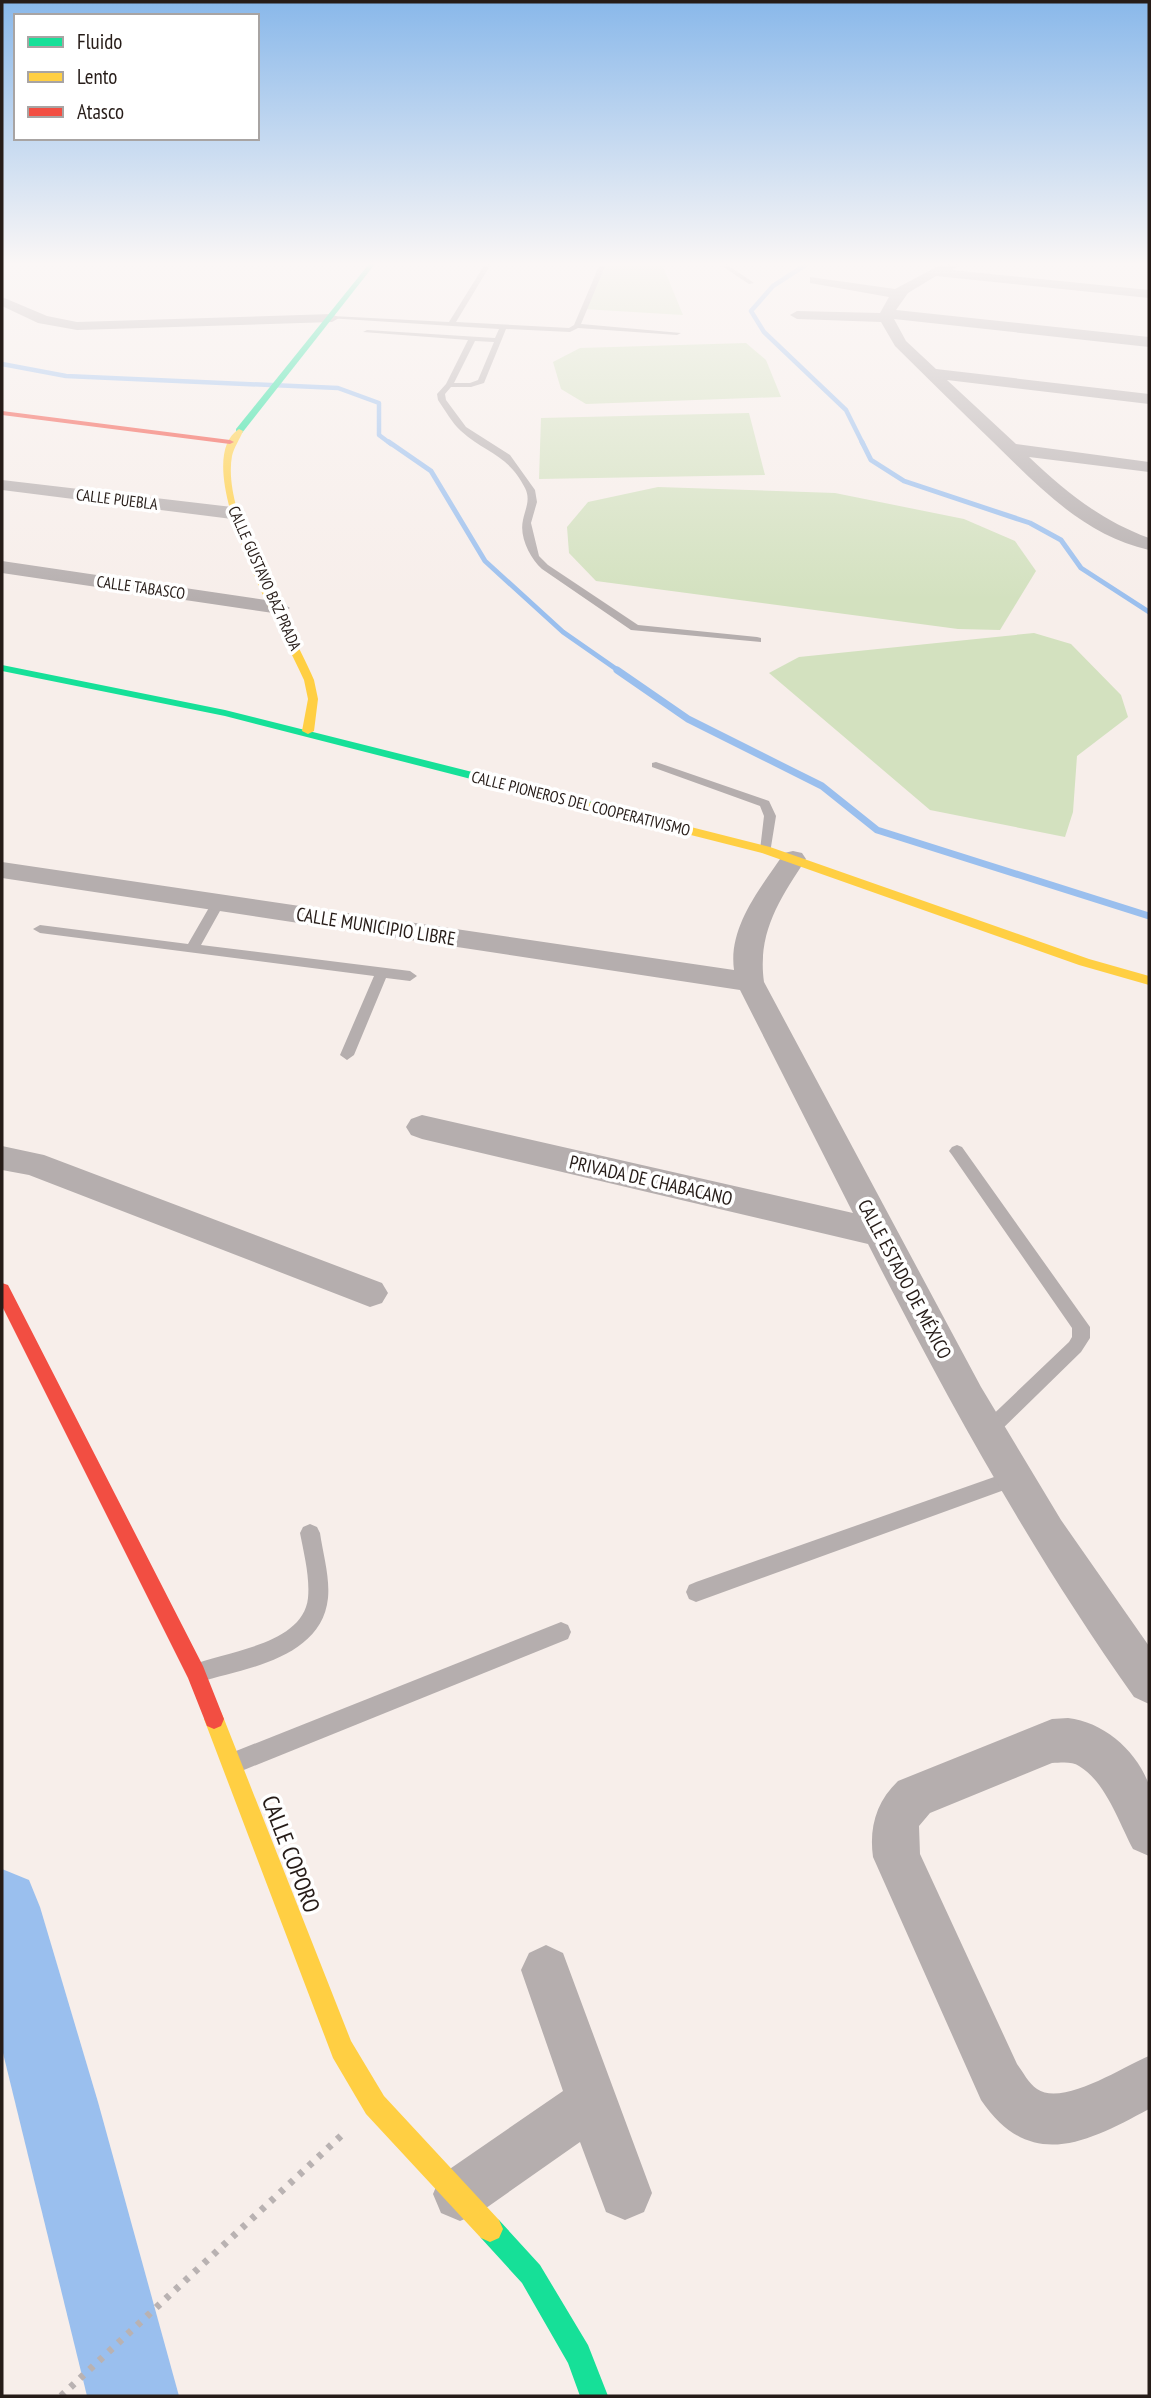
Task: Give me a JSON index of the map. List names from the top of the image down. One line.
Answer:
{"streets":{"street":["CALLE PUEBLA","CALLE GUSTAVO BAZ PRADA","CALLE TABASCO","CALLE PIONEROS DEL COOPERATIVISMO","CALLE MUNICIPIO LIBRE","PRIVADA DE CHABACANO","CALLE ESTADO DE MÉXICO","CALLE COPORO"]},"crossings":[["CALLE PUEBLA","CALLE GUSTAVO BAZ PRADA"],["CALLE GUSTAVO BAZ PRADA","CALLE TABASCO"],["CALLE GUSTAVO BAZ PRADA","CALLE PIONEROS DEL COOPERATIVISMO"],["CALLE PIONEROS DEL COOPERATIVISMO","CALLE ESTADO DE MÉXICO"],["CALLE MUNICIPIO LIBRE","CALLE ESTADO DE MÉXICO"],["PRIVADA DE CHABACANO","CALLE ESTADO DE MÉXICO"]],"legend":["Fluido","Lento","Atasco"]}
